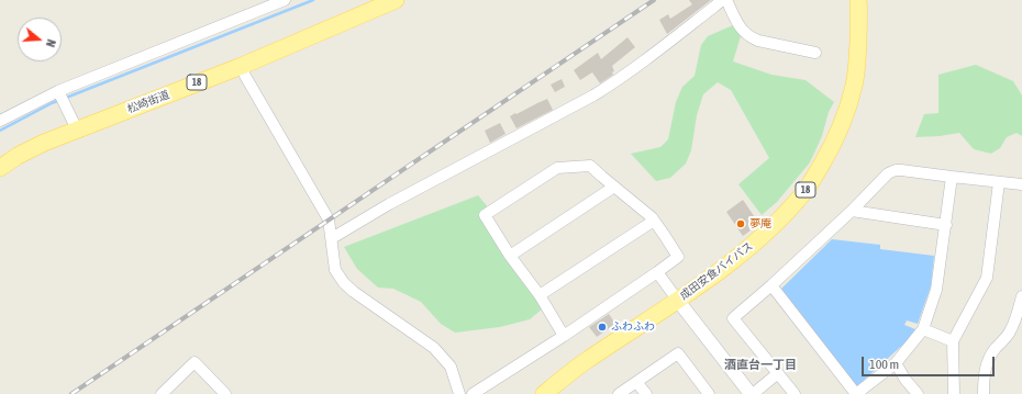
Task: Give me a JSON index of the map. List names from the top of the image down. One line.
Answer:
{"streets":{"main road":["18","松崎街道","成田安食バイパス"]},"districts":["酒直台一丁目"],"places":["夢庵","ふわふわ"],"scale_bar":"100 m","north":"right"}
